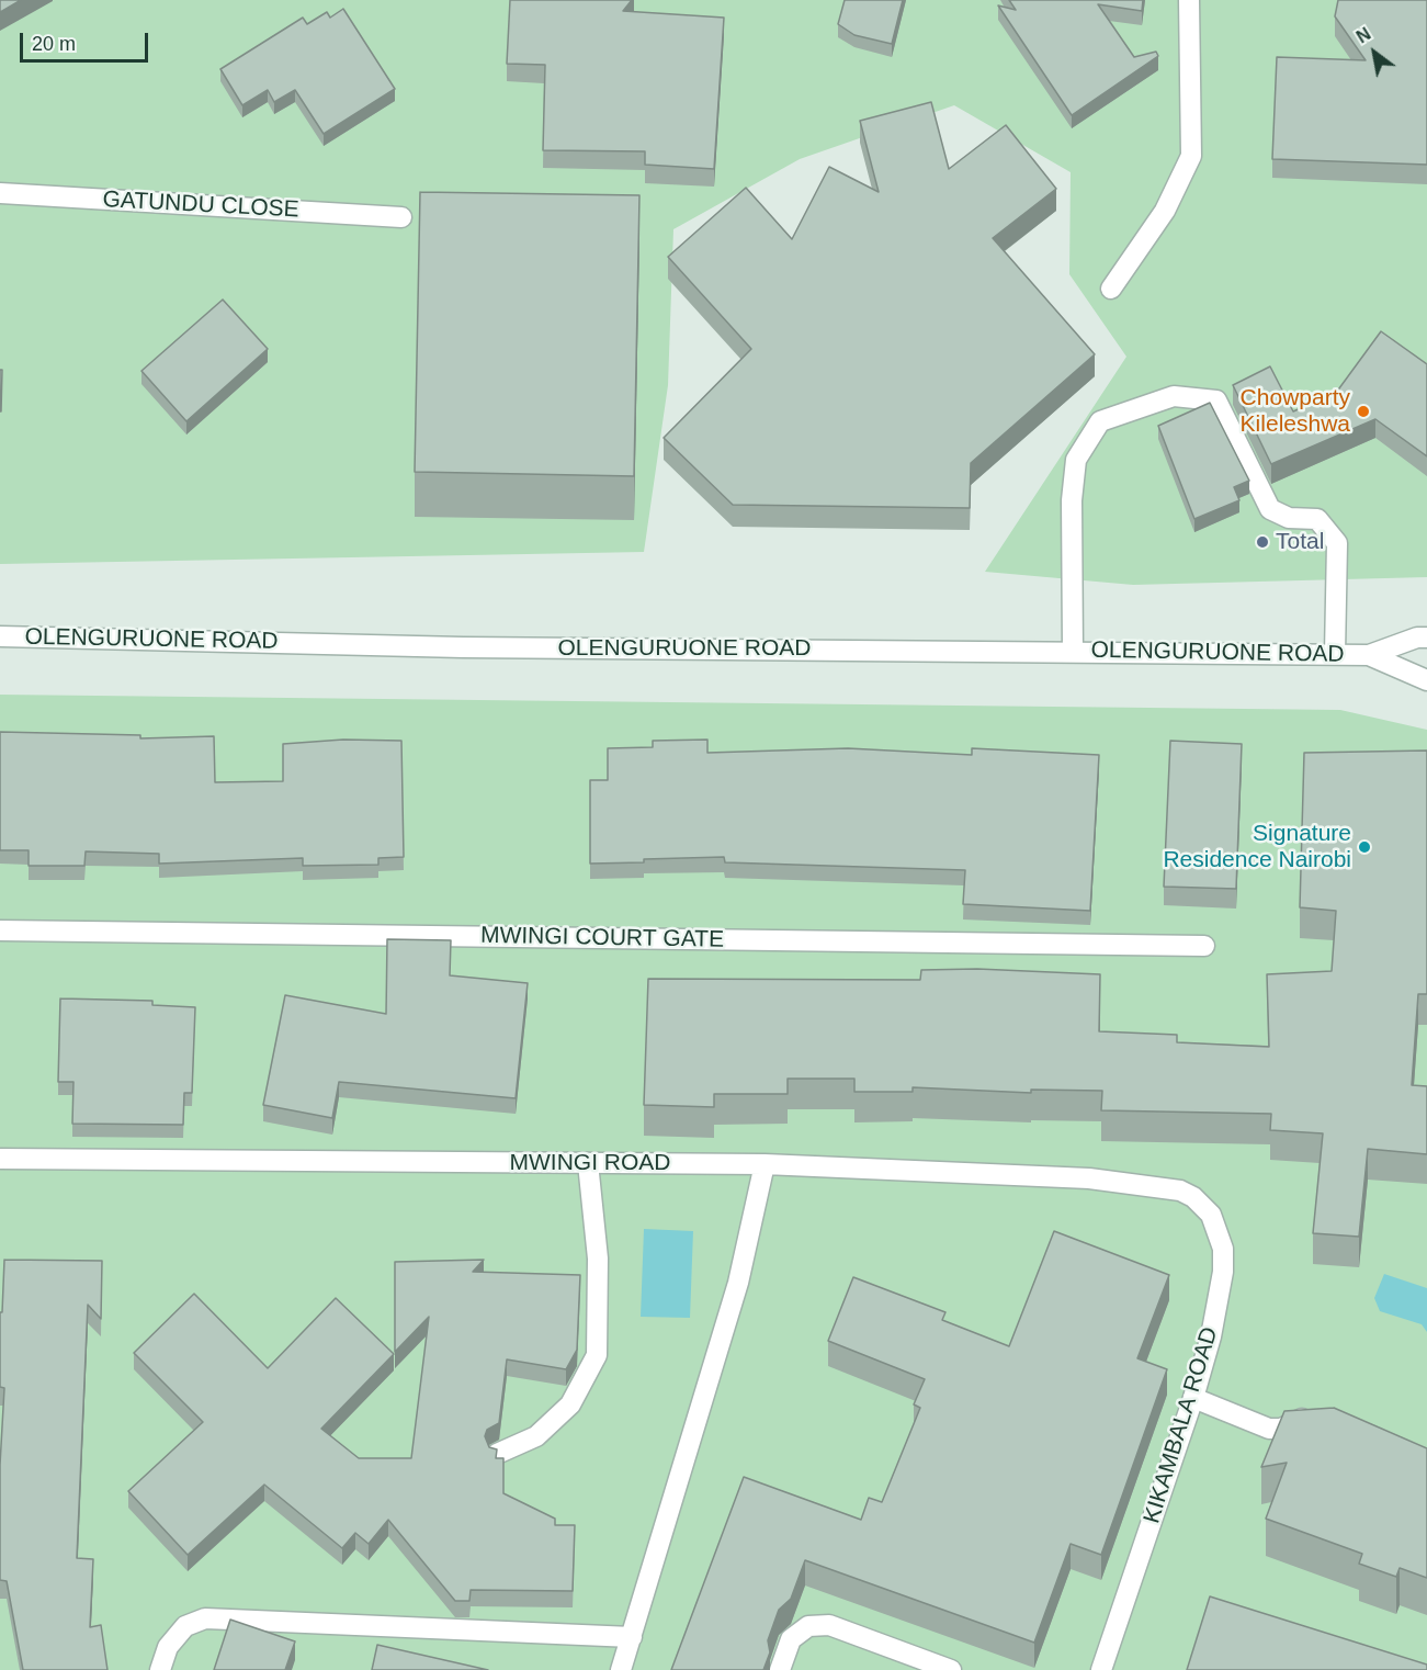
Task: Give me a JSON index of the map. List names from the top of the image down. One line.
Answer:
{"streets":{"street":["GATUNDU CLOSE","OLENGURUONE ROAD","MWINGI COURT GATE","MWINGI ROAD","KIKAMBALA ROAD"]},"crossings":[["MWINGI ROAD","KIKAMBALA ROAD"]],"places":["Chowparty Kileleshwa","Total","Signature Residence Nairobi"],"scale_bar":"20 m","north":"top left"}
